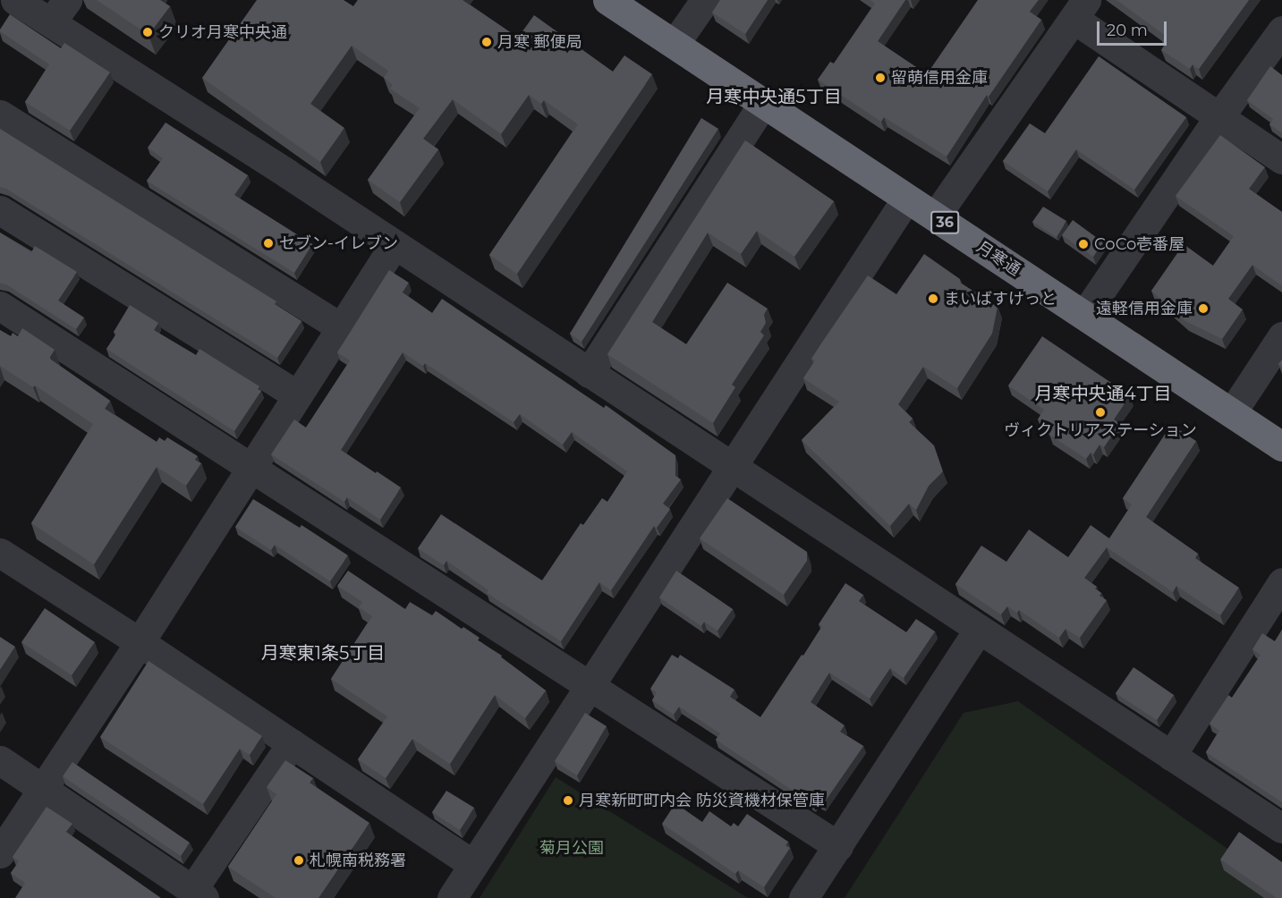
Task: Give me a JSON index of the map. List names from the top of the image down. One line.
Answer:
{"streets":{"highway":["36","月寒通"]},"districts":["月寒中央通5丁目","月寒中央通4丁目","月寒東1条5丁目"],"parks":["菊月公園"],"places":["クリオ月寒中央通","月寒 郵便局","留萌信用金庫","セブン-イレブン","CoCo壱番屋","まいばすけっと","遠軽信用金庫","ヴィクトリアステーション","月寒新町町内会 防災資機材保管庫","札幌南税務署"],"scale_bar":"20 m"}
